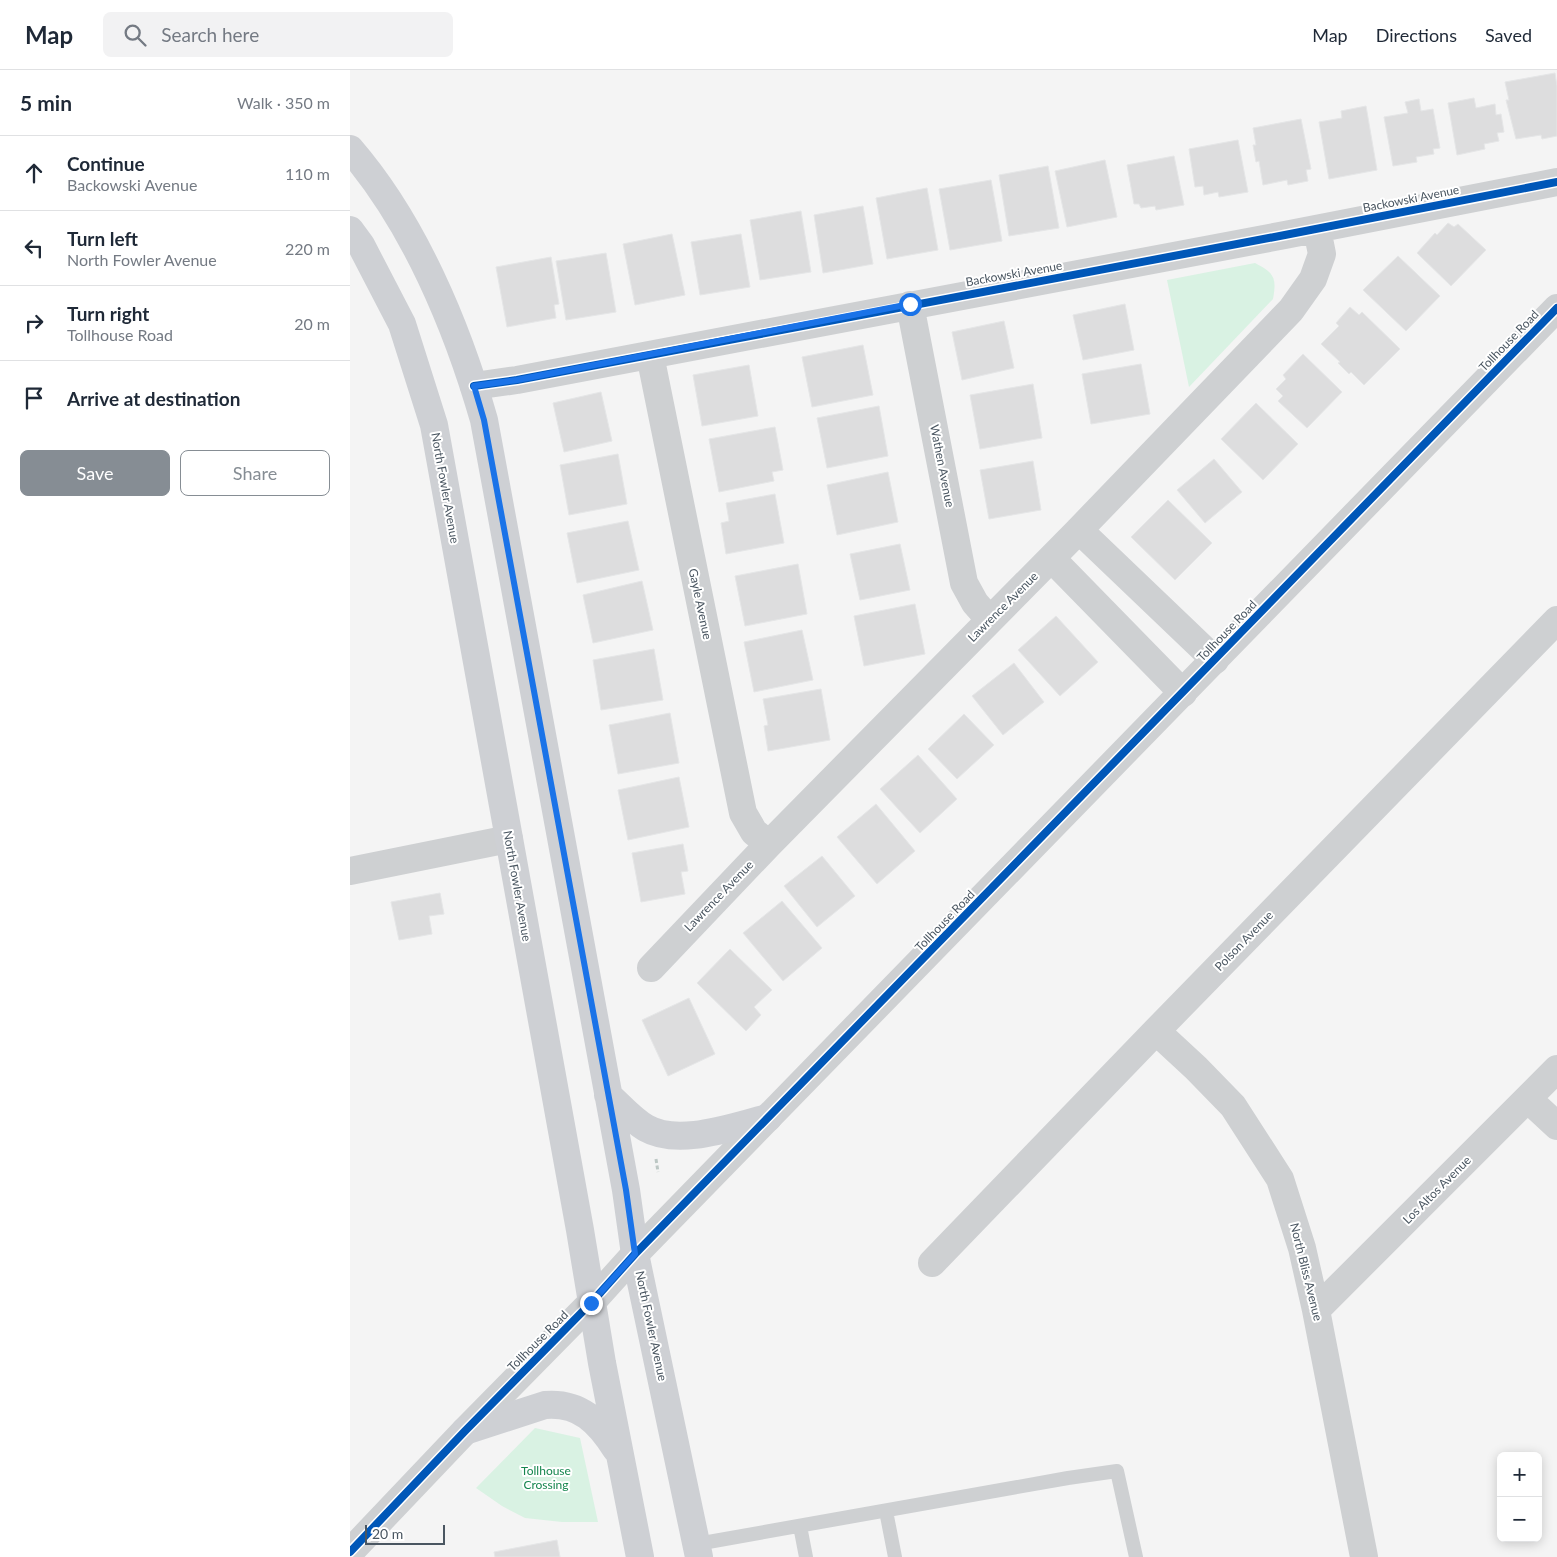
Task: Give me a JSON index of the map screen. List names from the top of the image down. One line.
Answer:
{"streets":{"main road":["North Fowler Avenue"],"street":["Backowski Avenue","Tollhouse Road","Wathen Avenue","Gayle Avenue","Lawrence Avenue","Polson Avenue","Los Altos Avenue","North Bliss Avenue"]},"crossings":[["Backowski Avenue","Wathen Avenue"],["Backowski Avenue","North Fowler Avenue"],["Backowski Avenue","Gayle Avenue"],["Backowski Avenue","Lawrence Avenue"],["Tollhouse Road","North Fowler Avenue"],["Wathen Avenue","Lawrence Avenue"],["Gayle Avenue","Lawrence Avenue"],["Polson Avenue","North Bliss Avenue"],["Los Altos Avenue","North Bliss Avenue"]],"parks":["Tollhouse Crossing"],"scale_bar":"20 m","page":{"header":"Map","search":"Search here","nav":["Map","Directions","Saved"],"heading":["5 min","Walk · 350 m"],"list":[["Continue","Backowski Avenue","110 m"],["Turn left","North Fowler Avenue","220 m"],["Turn right","Tollhouse Road","20 m"],"Arrive at destination"],"buttons":["Save","Share"],"map_buttons":["+","−"],"scale":"20 m"}}
